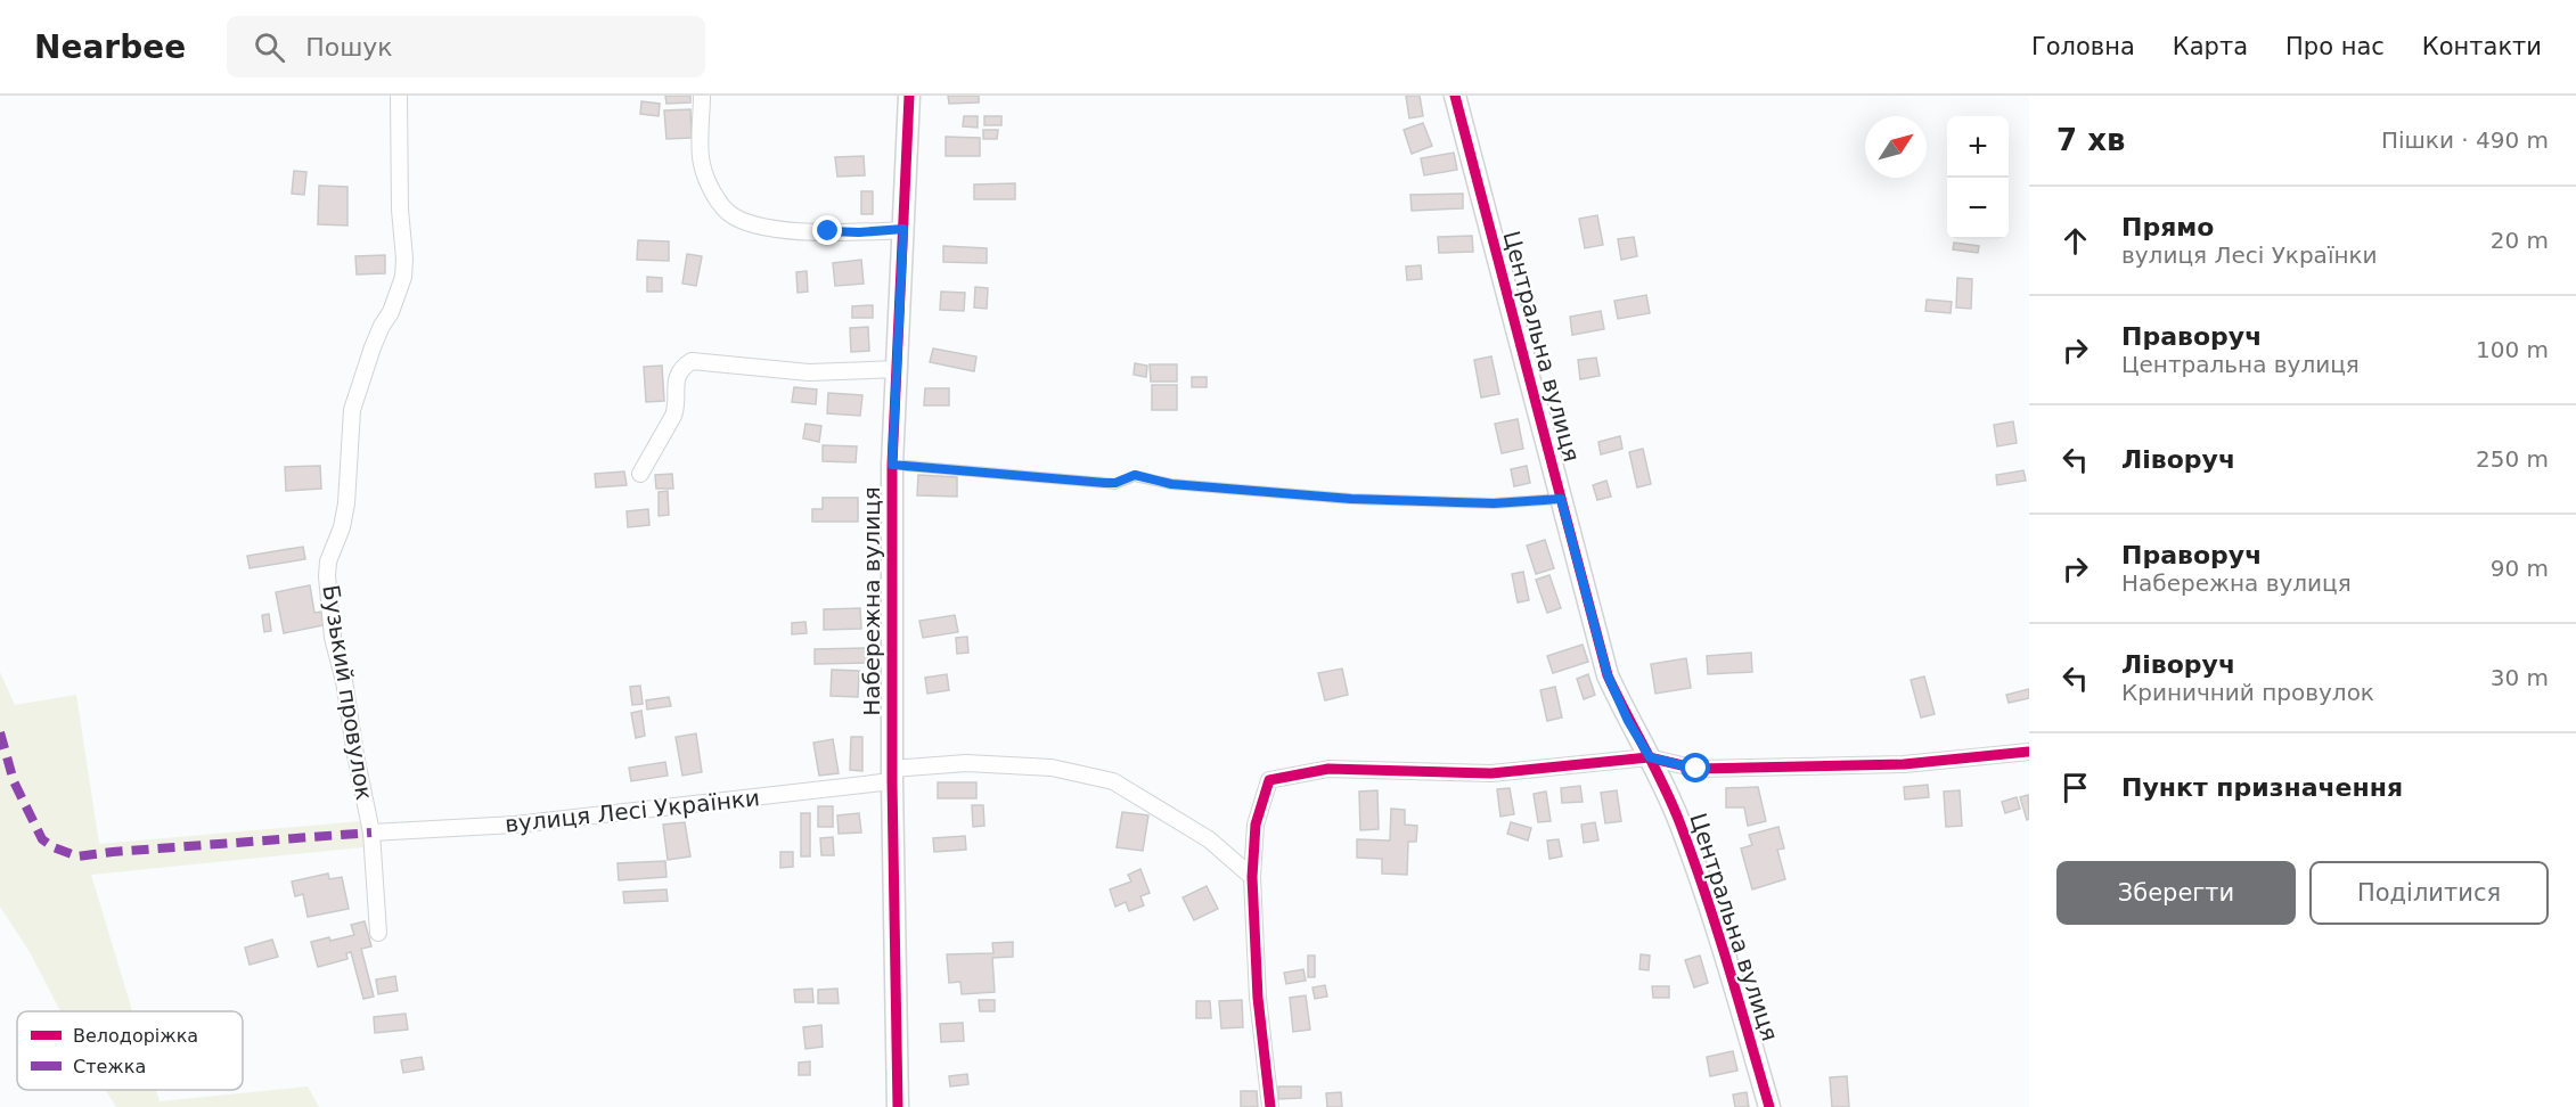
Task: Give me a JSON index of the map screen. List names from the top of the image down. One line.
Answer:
{"streets":{"street":["Центральна вулиця","Набережна вулиця","Бузький провулок","вулиця Лесі Українки"]},"crossings":[["Набережна вулиця","вулиця Лесі Українки"],["Бузький провулок","вулиця Лесі Українки"]],"legend":["Велодоріжка","Стежка"],"north":"top right","page":{"header":"Nearbee","search":"Пошук","nav":["Головна","Карта","Про нас","Контакти"],"heading":["7 хв","Пішки · 490 m"],"map_buttons":["+","−"],"list":[["Прямо","вулиця Лесі Українки","20 m"],["Праворуч","Центральна вулиця","100 m"],["Ліворуч","250 m"],["Праворуч","Набережна вулиця","90 m"],["Ліворуч","Криничний провулок","30 m"],"Пункт призначення"],"buttons":["Зберегти","Поділитися"]}}
